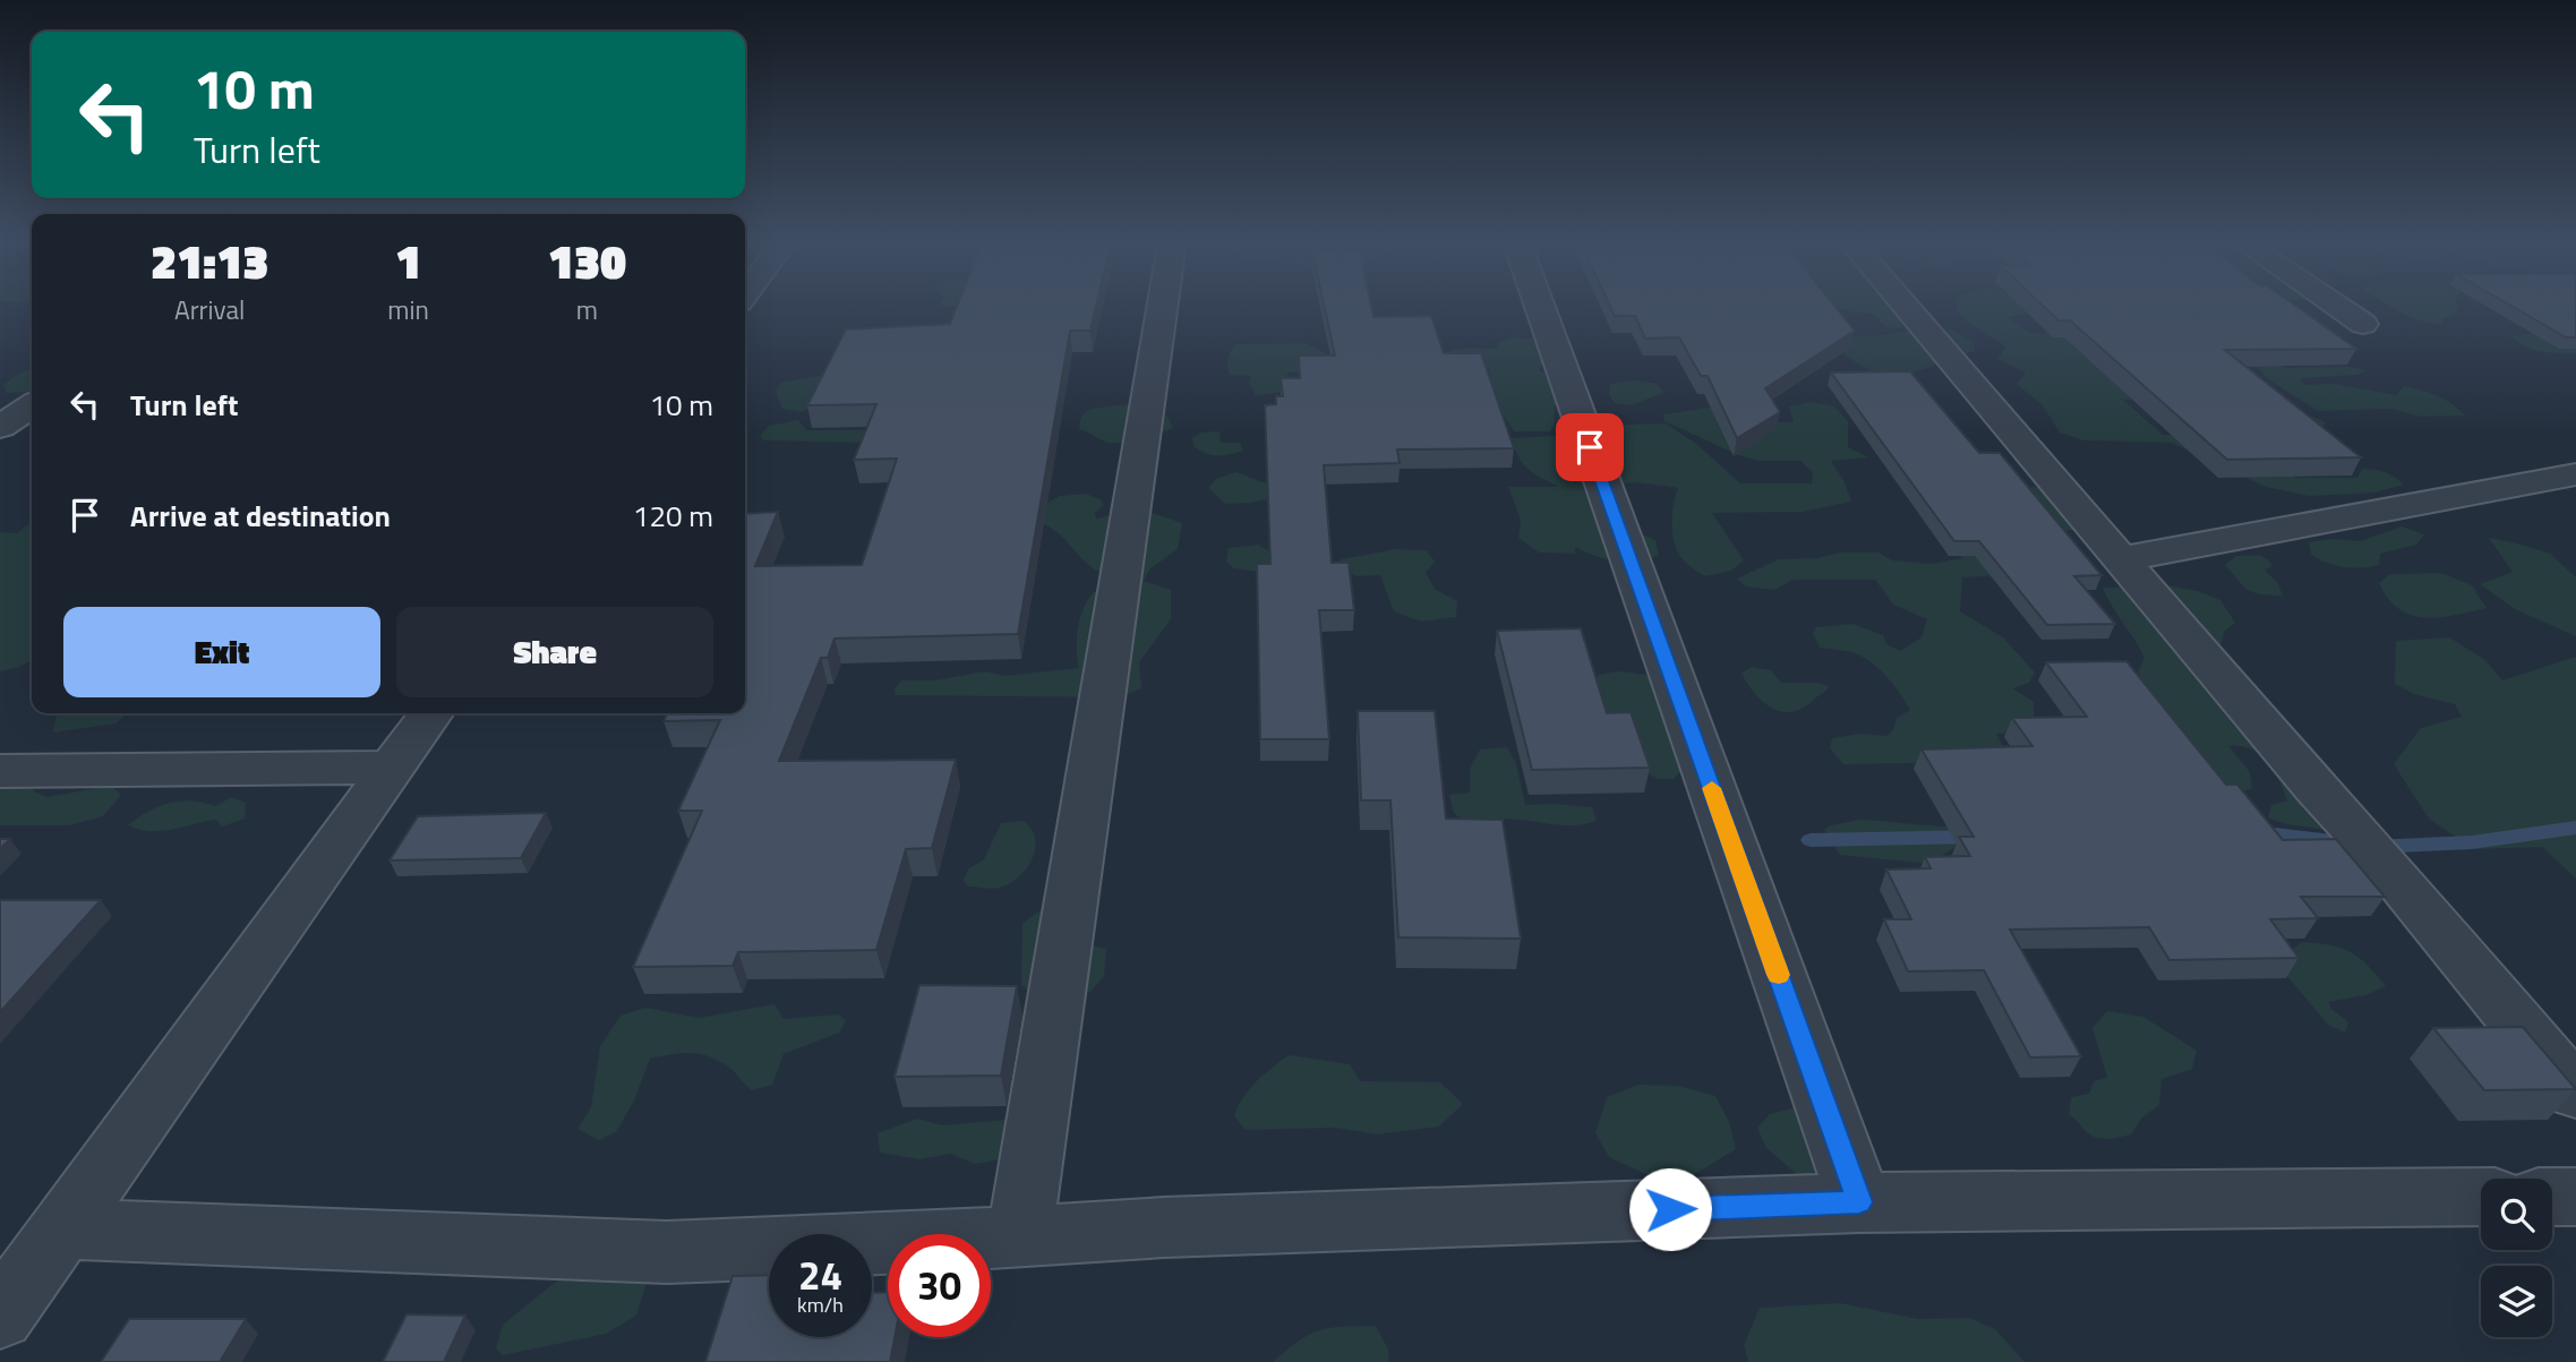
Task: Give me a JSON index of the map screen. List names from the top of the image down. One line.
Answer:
{"page":{"turn":["10 m","Turn left"],"eta":["21:13","Arrival","1","min","130","m"],"list":[{"name":"Turn left","value":"10 m"},{"name":"Arrive at destination","value":"120 m"}],"buttons":["Exit","Share"],"speed":"24 km/h","limit":"30"}}
